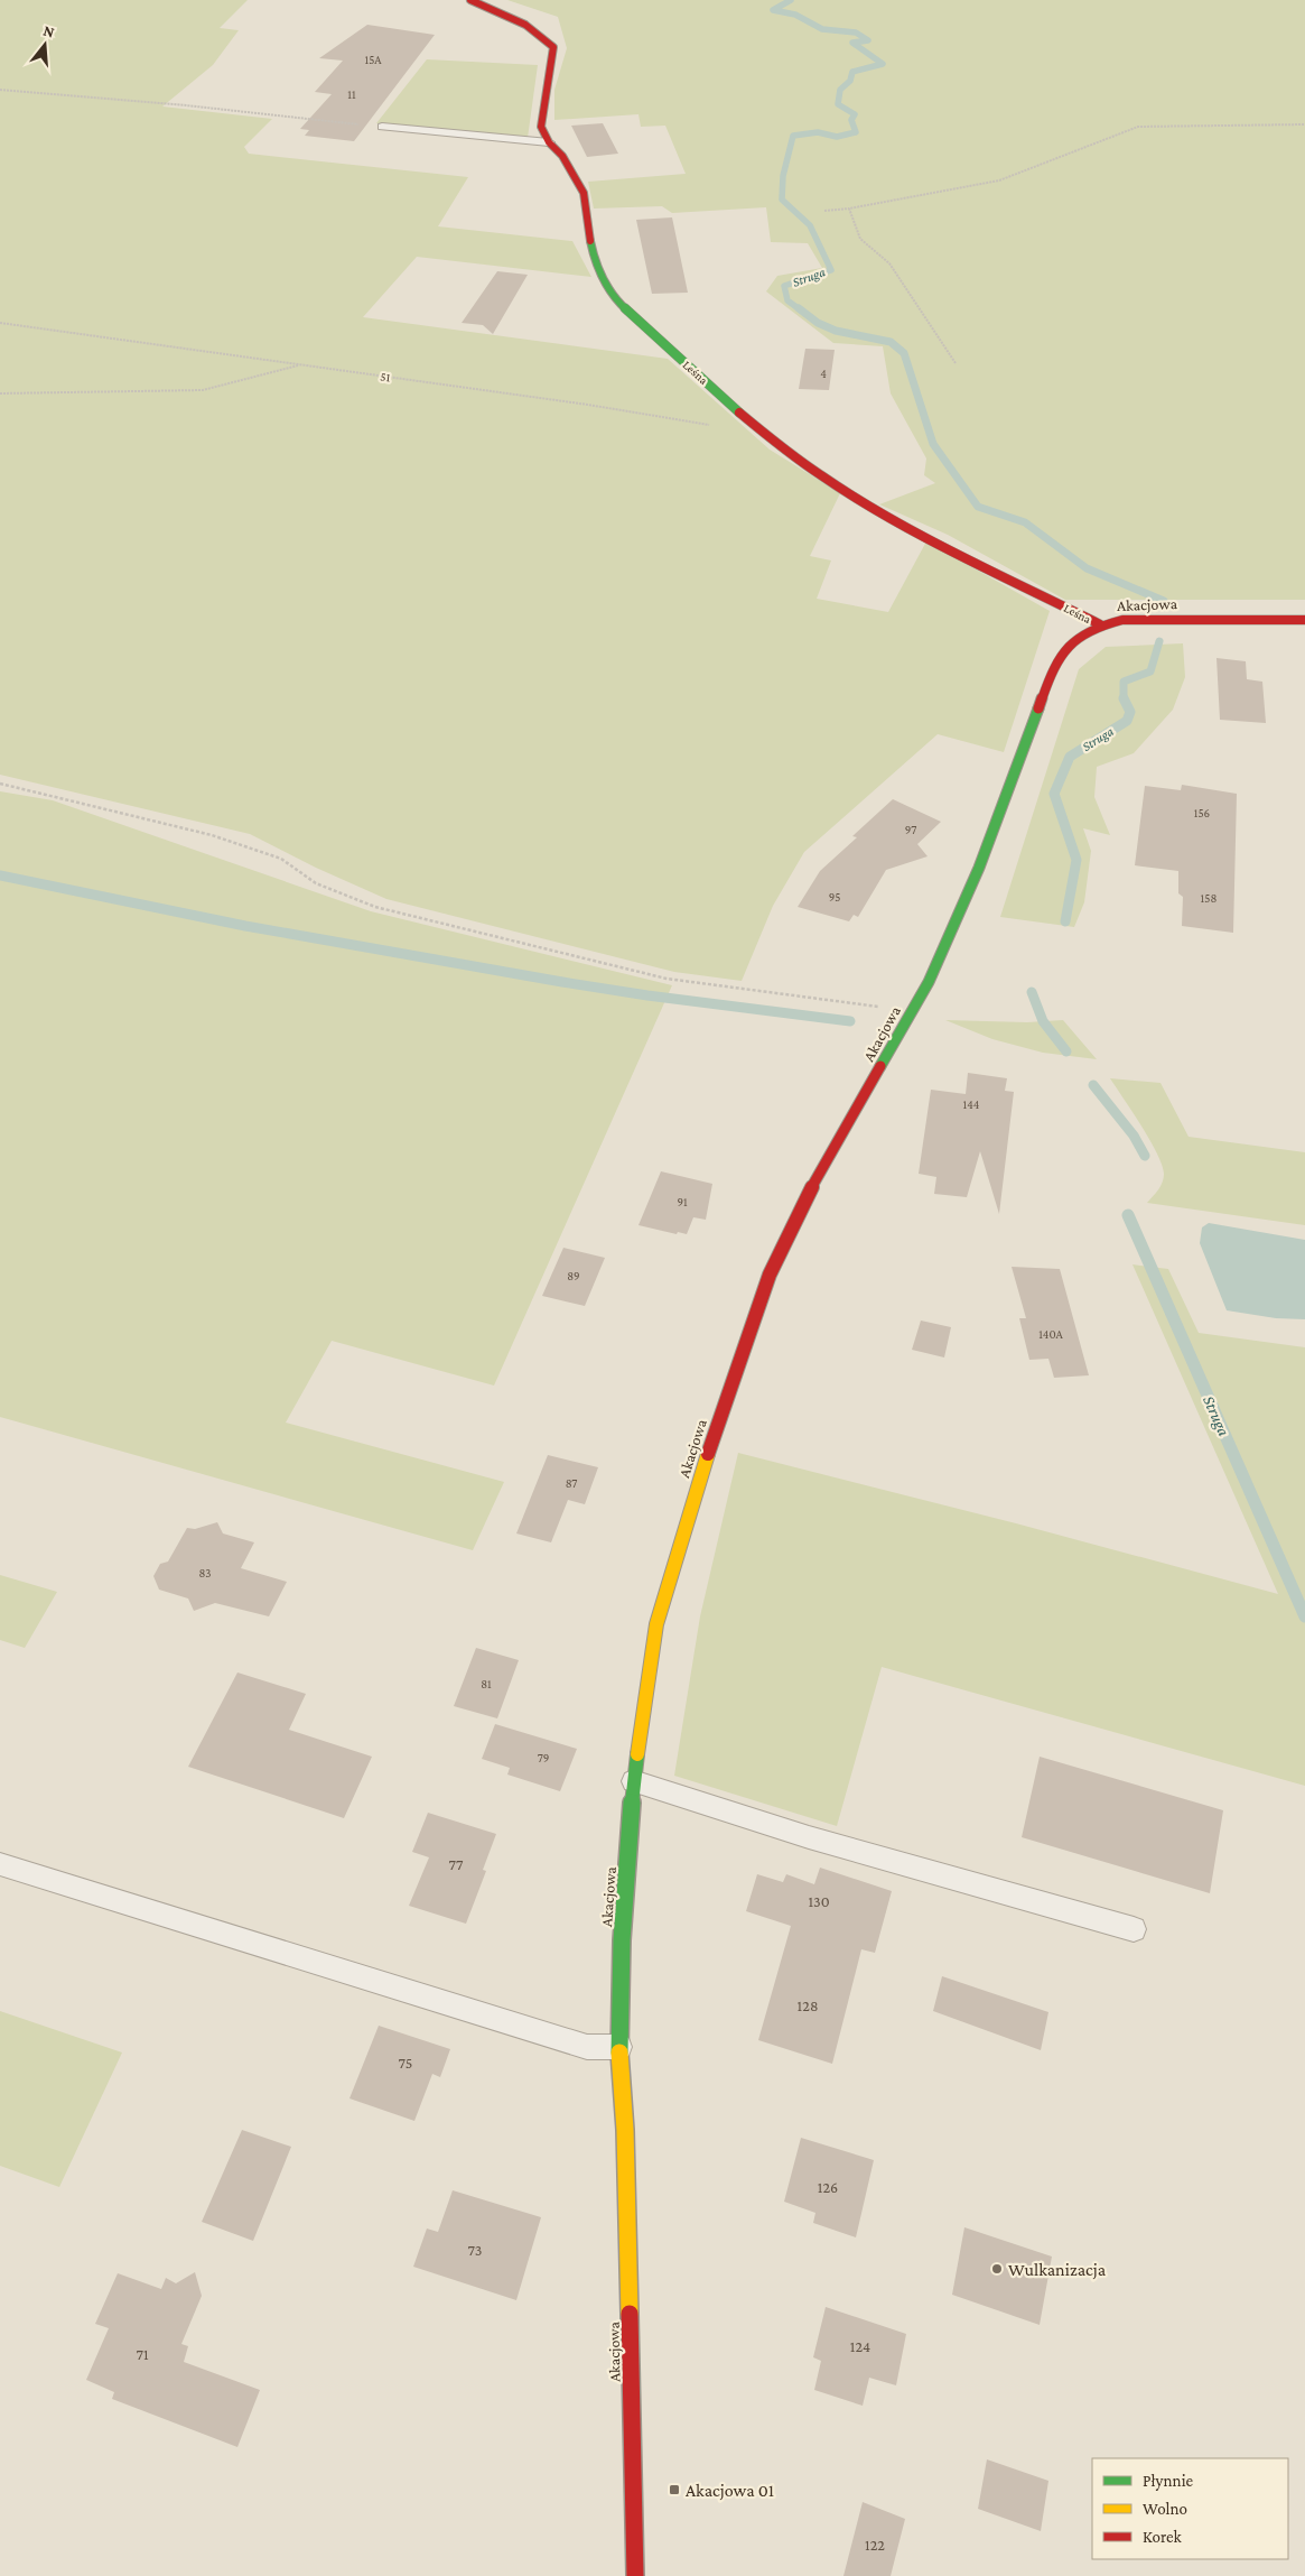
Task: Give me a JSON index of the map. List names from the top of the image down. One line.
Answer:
{"streets":{"street":["Leśna","Akacjowa"],"path":["51"]},"crossings":[["Leśna","Akacjowa"]],"water":["Struga"],"places":{"other":["Wulkanizacja"],"transit":["Akacjowa 01"]},"house_numbers":["15A","11","4","156","97","95","158","144","91","89","140A","87","83","81","79","77","130","128","75","126","73","124","71","122"],"legend":["Płynnie","Wolno","Korek"],"north":"top"}
